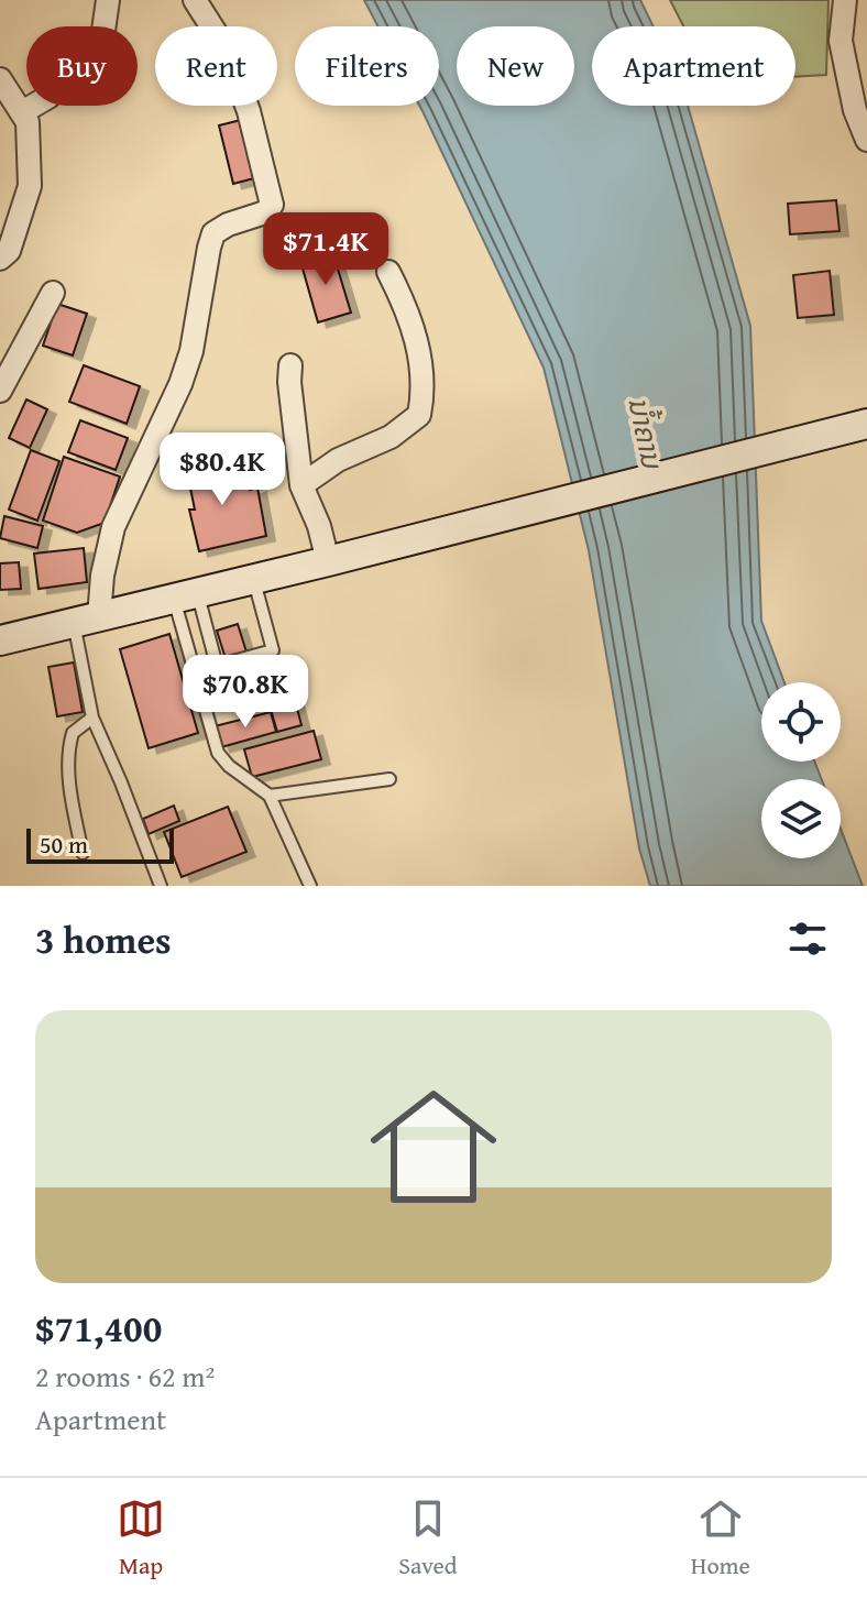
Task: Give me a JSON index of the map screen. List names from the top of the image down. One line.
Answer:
{"water":["ນ້ຳຄານ"],"scale_bar":"50 m","page":{"chip":["Buy","Rent","Filters","New","Apartment"],"price":["$71.4K","$80.4K","$70.8K"],"scale":"50 m","heading":"3 homes","list":[{"name":"$71,400","note":"2 rooms · 62 m² · Apartment"}],"tabs":["Map","Saved","Home"]}}
